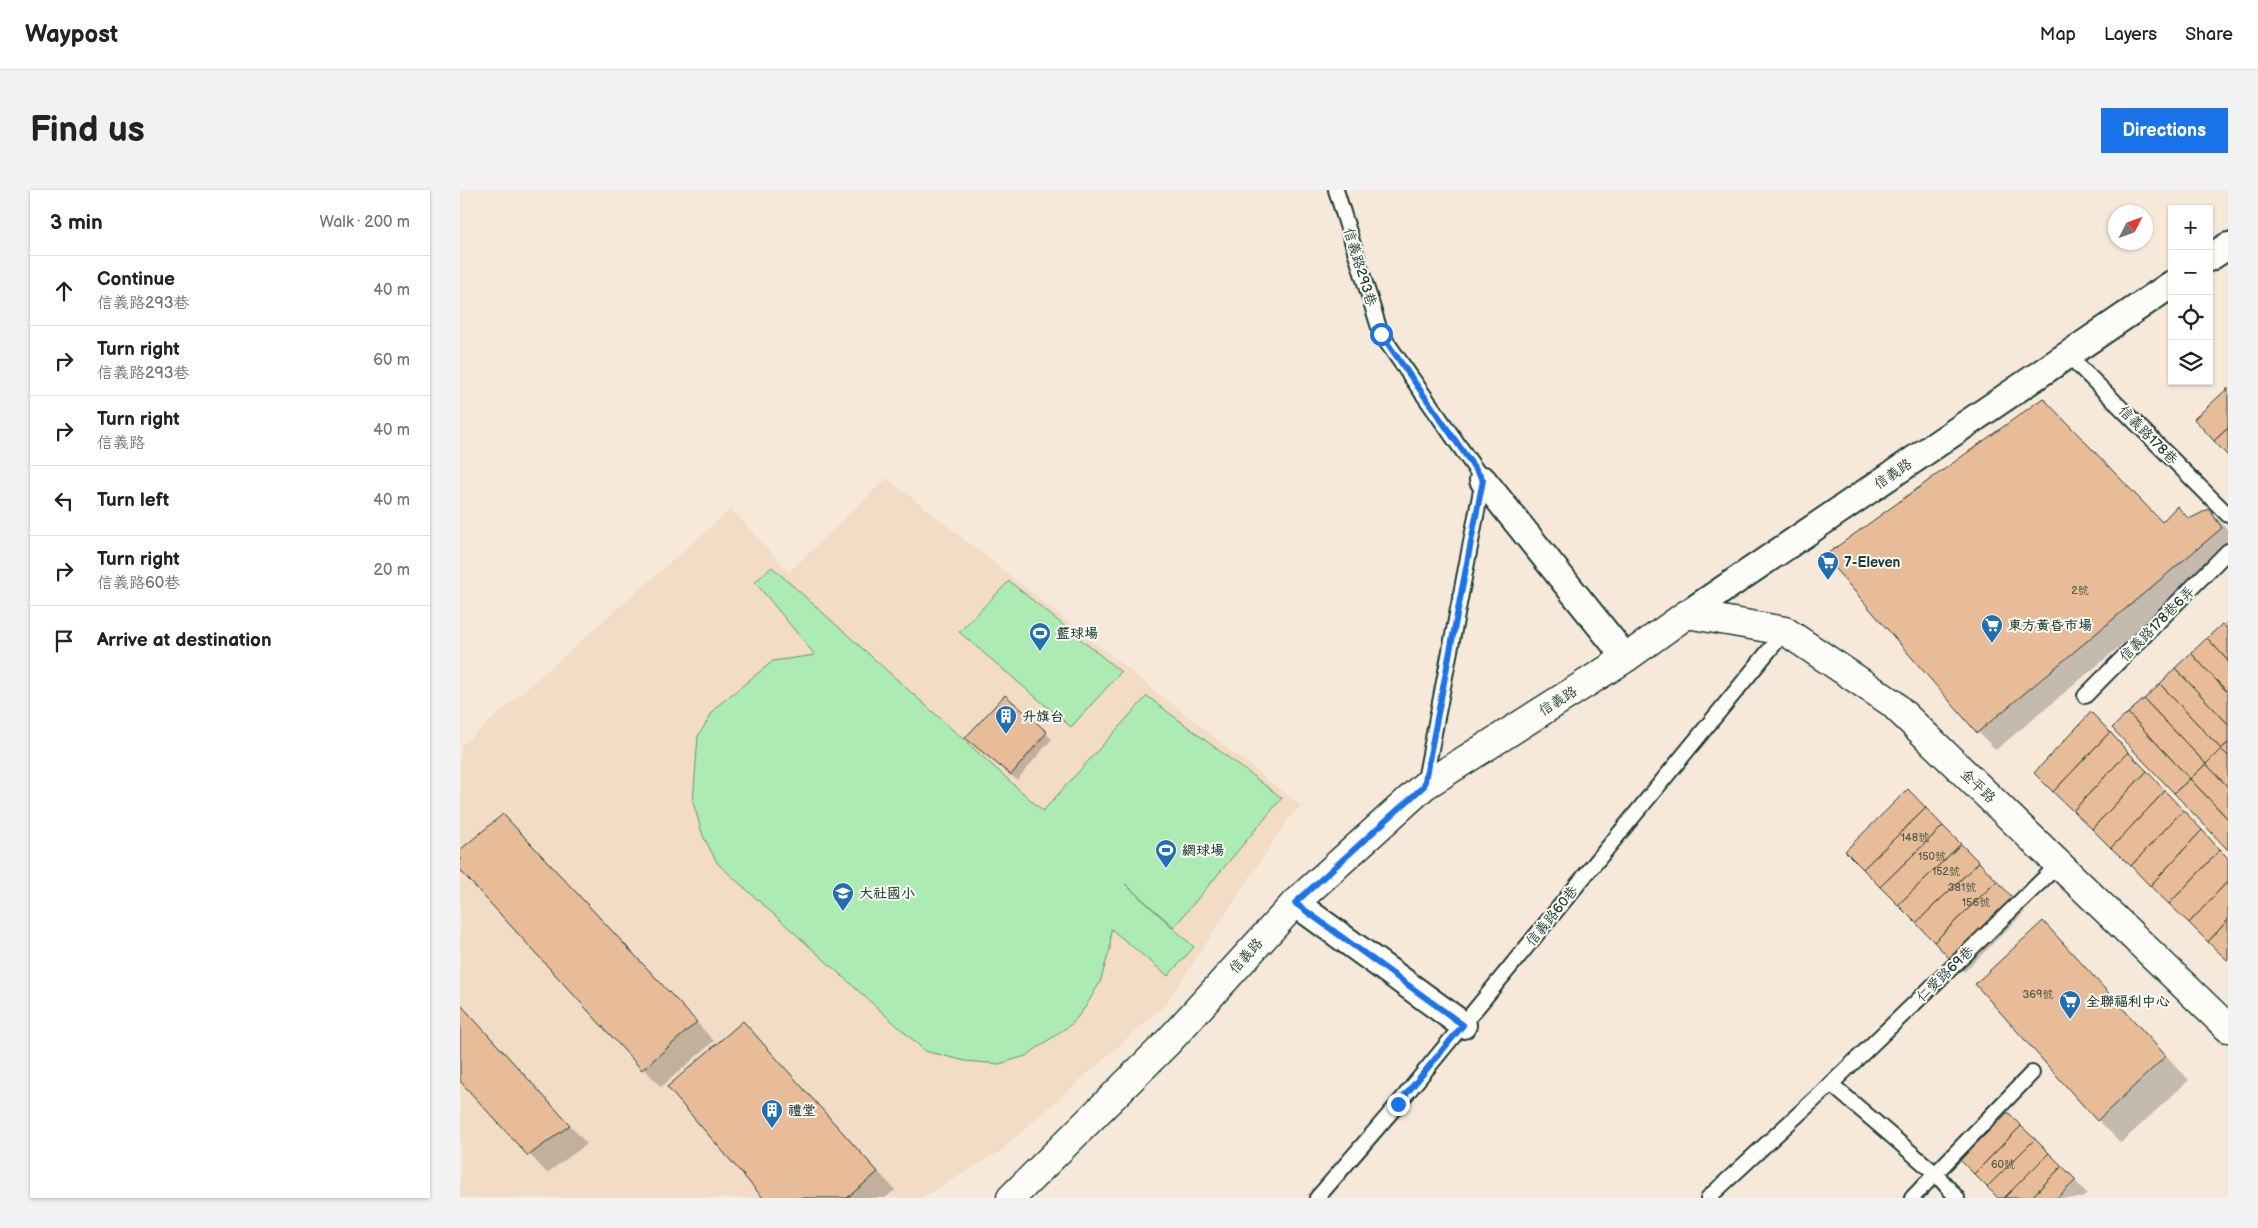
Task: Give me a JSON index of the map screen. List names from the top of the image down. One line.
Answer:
{"streets":{"street":["信義路","金平路"],"lane":["信義路293巷","信義路178巷","信義路178巷6弄","信義路60巷","仁愛路69巷"]},"crossings":[["信義路178巷","信義路"],["信義路","金平路"],["金平路","信義路60巷"],["金平路","仁愛路69巷"]],"places":{"supermarket":["7-Eleven","東方黃昏市場","全聯福利中心"],"sports":["籃球場","網球場"],"building":["升旗台","禮堂"],"school or university":["大社國小"]},"house_numbers":["2號","148號","150號","152號","381號","156號","369號","60號"],"north":"top right","page":{"header":"Waypost","nav":["Map","Layers","Share"],"buttons":"Directions","title":"Find us","heading":["3 min","Walk · 200 m"],"map_buttons":["+","−"],"list":[["Continue","信義路293巷","40 m"],["Turn right","信義路293巷","60 m"],["Turn right","信義路","40 m"],["Turn left","40 m"],["Turn right","信義路60巷","20 m"],"Arrive at destination"]}}
